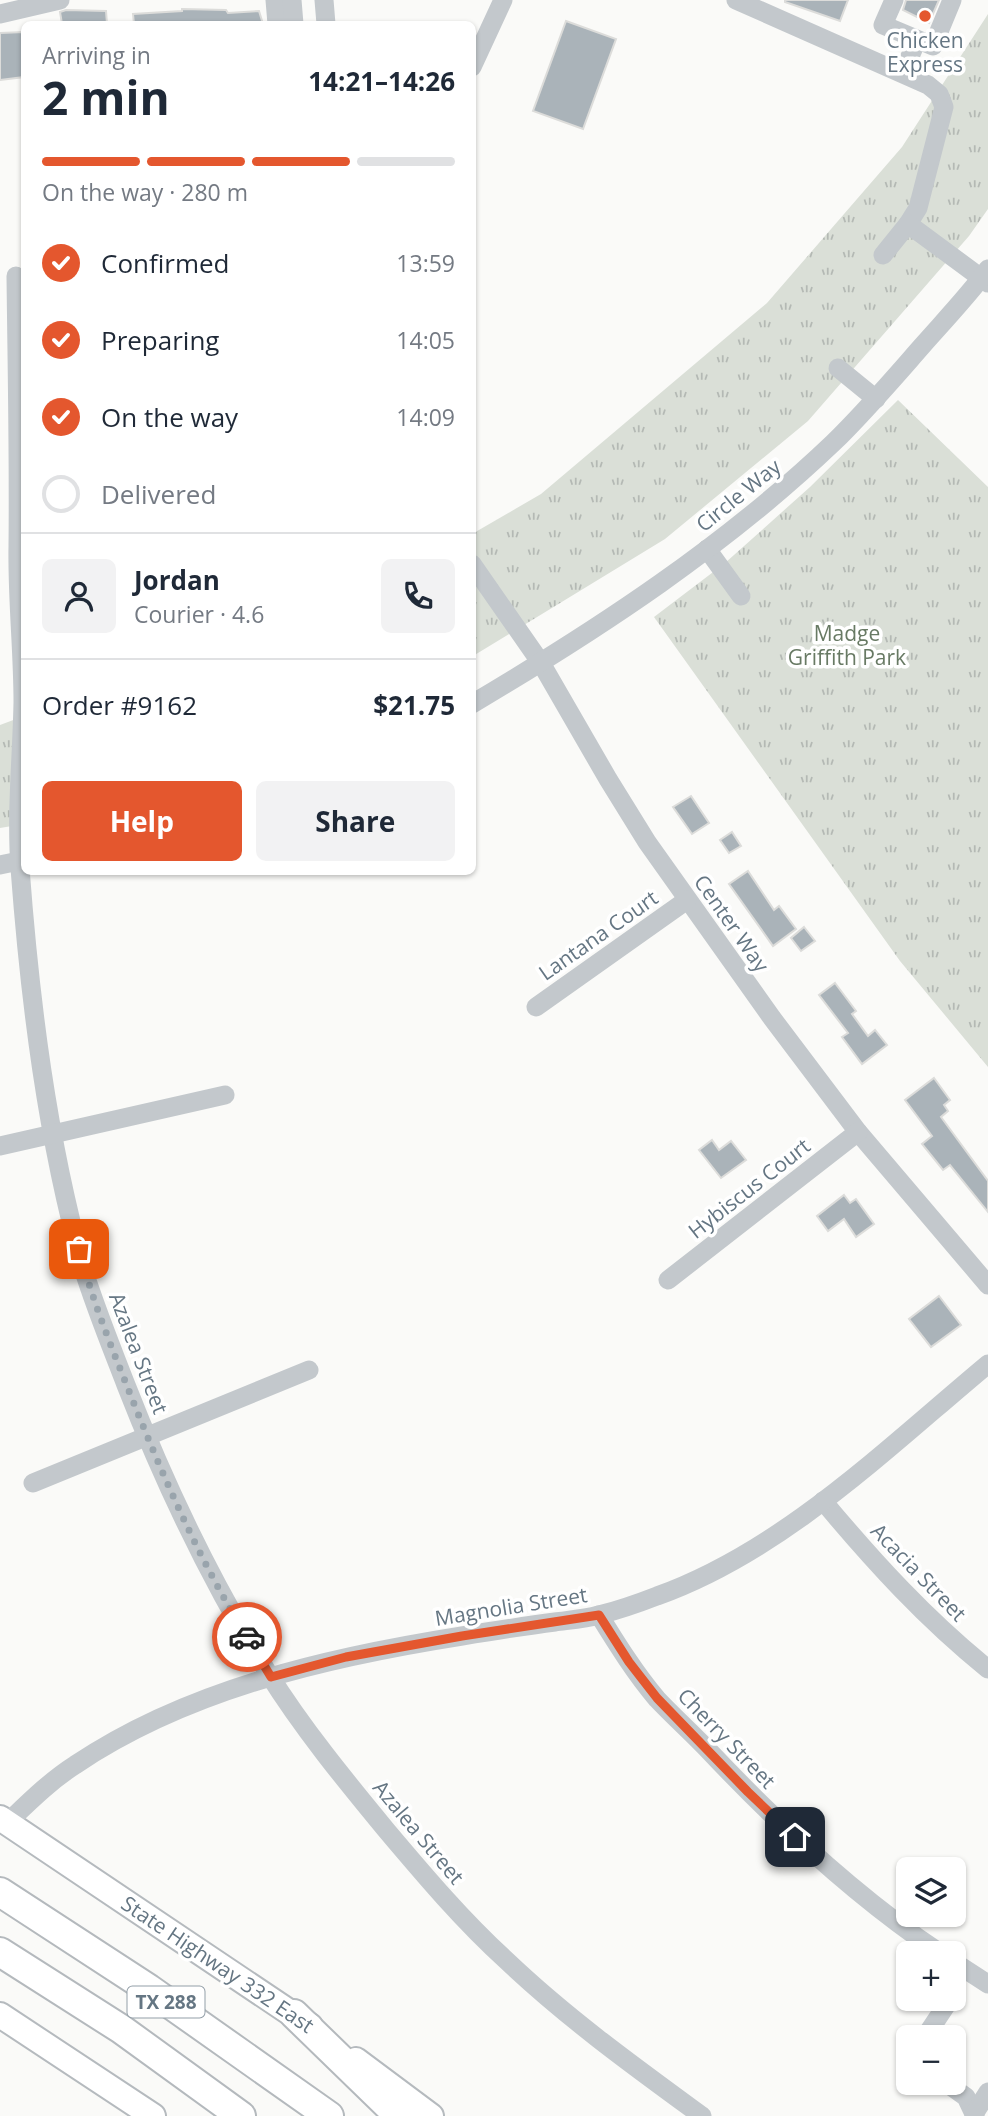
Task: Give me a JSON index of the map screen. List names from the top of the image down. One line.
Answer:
{"streets":{"highway":["TX 288"],"main road":["State Highway 332 East"],"street":["Circle Way","Center Way","Lantana Court","Hybiscus Court","Azalea Street","Acacia Street","Magnolia Street","Cherry Street"]},"crossings":[["Circle Way","Center Way"],["Center Way","Lantana Court"],["Center Way","Hybiscus Court"],["Azalea Street","Magnolia Street"],["Acacia Street","Magnolia Street"],["Magnolia Street","Cherry Street"],["Magnolia Street","State Highway 332 East"]],"parks":["Madge Griffith Park"],"places":["Chicken Express"],"page":{"heading":["2 min","Arriving in","14:21–14:26"],"panel":["Jordan","Courier · 4.6","Order #9162","$21.75"],"bar":"On the way · 280 m","list":[["Confirmed","13:59"],["Preparing","14:05"],["On the way","14:09"],"Delivered"],"buttons":["Help","Share"],"map_buttons":["+","−"]}}
